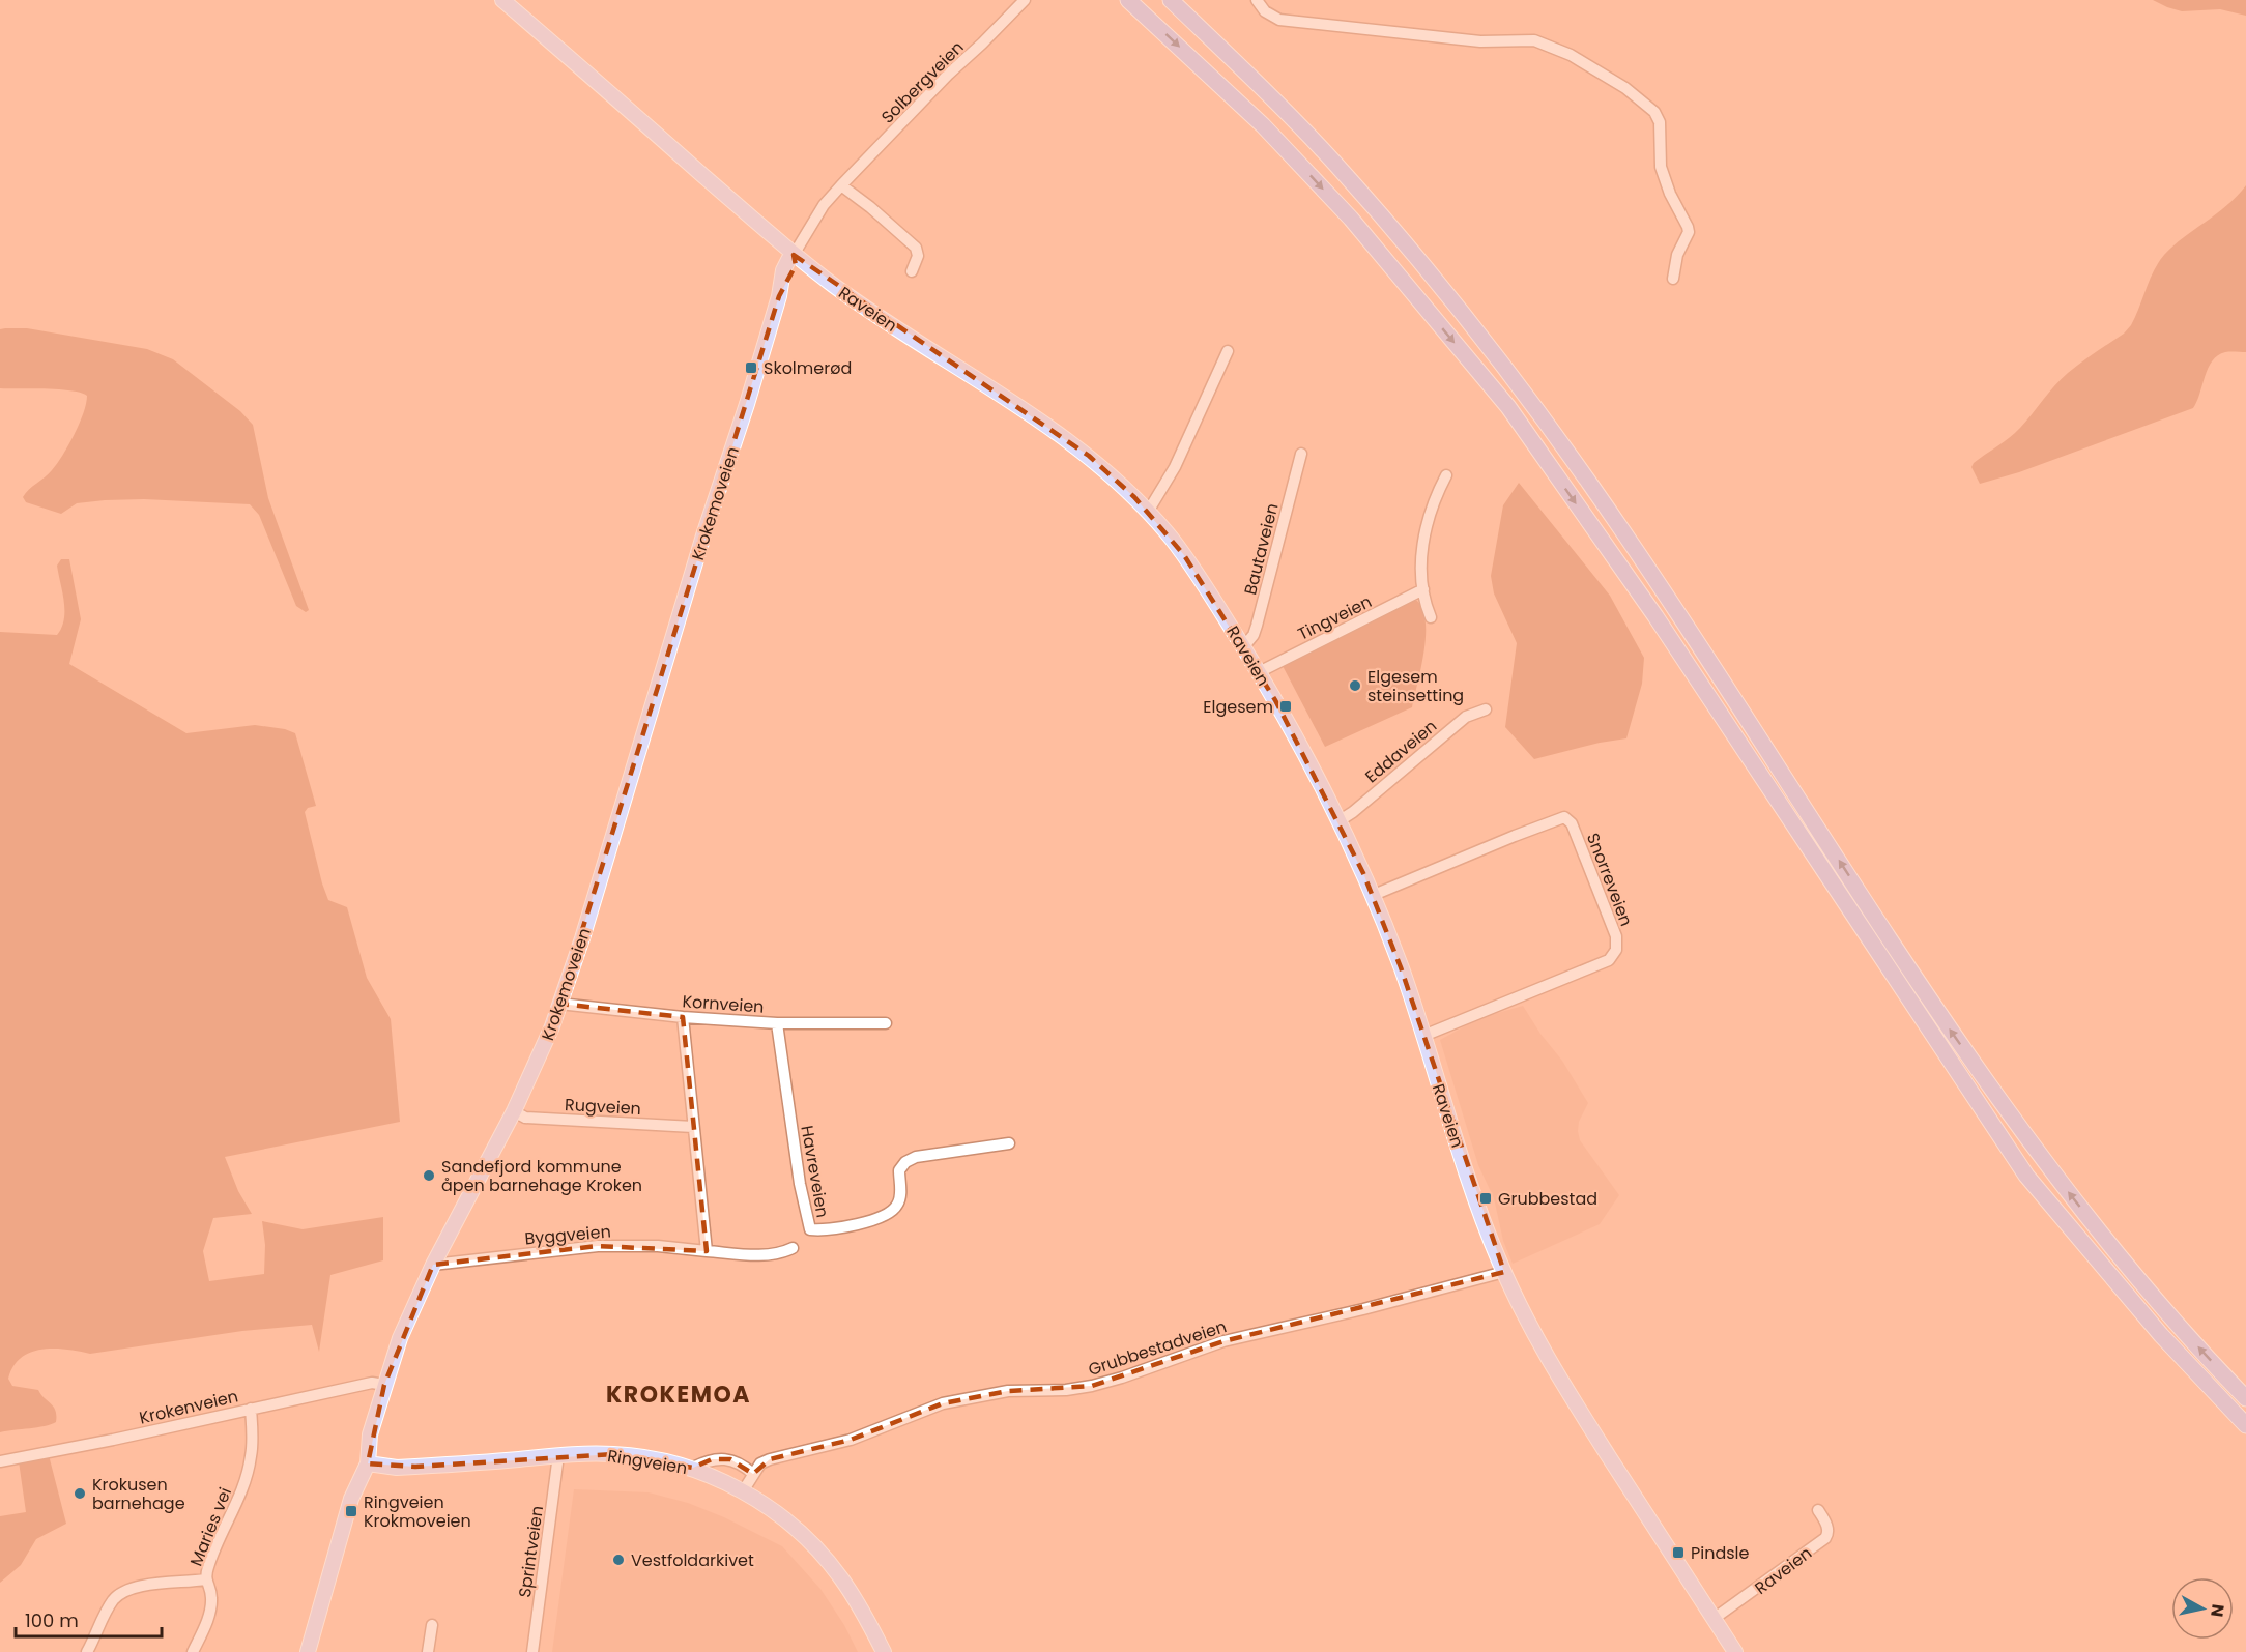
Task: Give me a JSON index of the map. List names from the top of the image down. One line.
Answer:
{"streets":{"main road":["Raveien","Krokemoveien","Ringveien"],"street":["Solbergveien","Bautaveien","Tingveien","Eddaveien","Snorreveien","Kornveien","Rugveien","Havreveien","Byggveien","Grubbestadveien","Krokenveien","Maries vei","Sprintveien"]},"crossings":[["Solbergveien","Raveien"],["Solbergveien","Krokemoveien"],["Raveien","Krokemoveien"],["Raveien","Bautaveien"],["Raveien","Tingveien"],["Raveien","Eddaveien"],["Raveien","Snorreveien"],["Raveien","Grubbestadveien"],["Krokemoveien","Kornveien"],["Krokemoveien","Rugveien"],["Krokemoveien","Byggveien"],["Krokemoveien","Krokenveien"],["Krokemoveien","Ringveien"],["Kornveien","Havreveien"],["Grubbestadveien","Ringveien"],["Krokenveien","Maries vei"],["Ringveien","Sprintveien"]],"districts":["KROKEMOA"],"places":{"transit":["Skolmerød","Elgesem","Grubbestad","Ringveien Krokmoveien","Pindsle"],"other":["Elgesem steinsetting","Sandefjord kommune åpen barnehage Kroken","Krokusen barnehage","Vestfoldarkivet"]},"scale_bar":"100 m","north":"right"}
